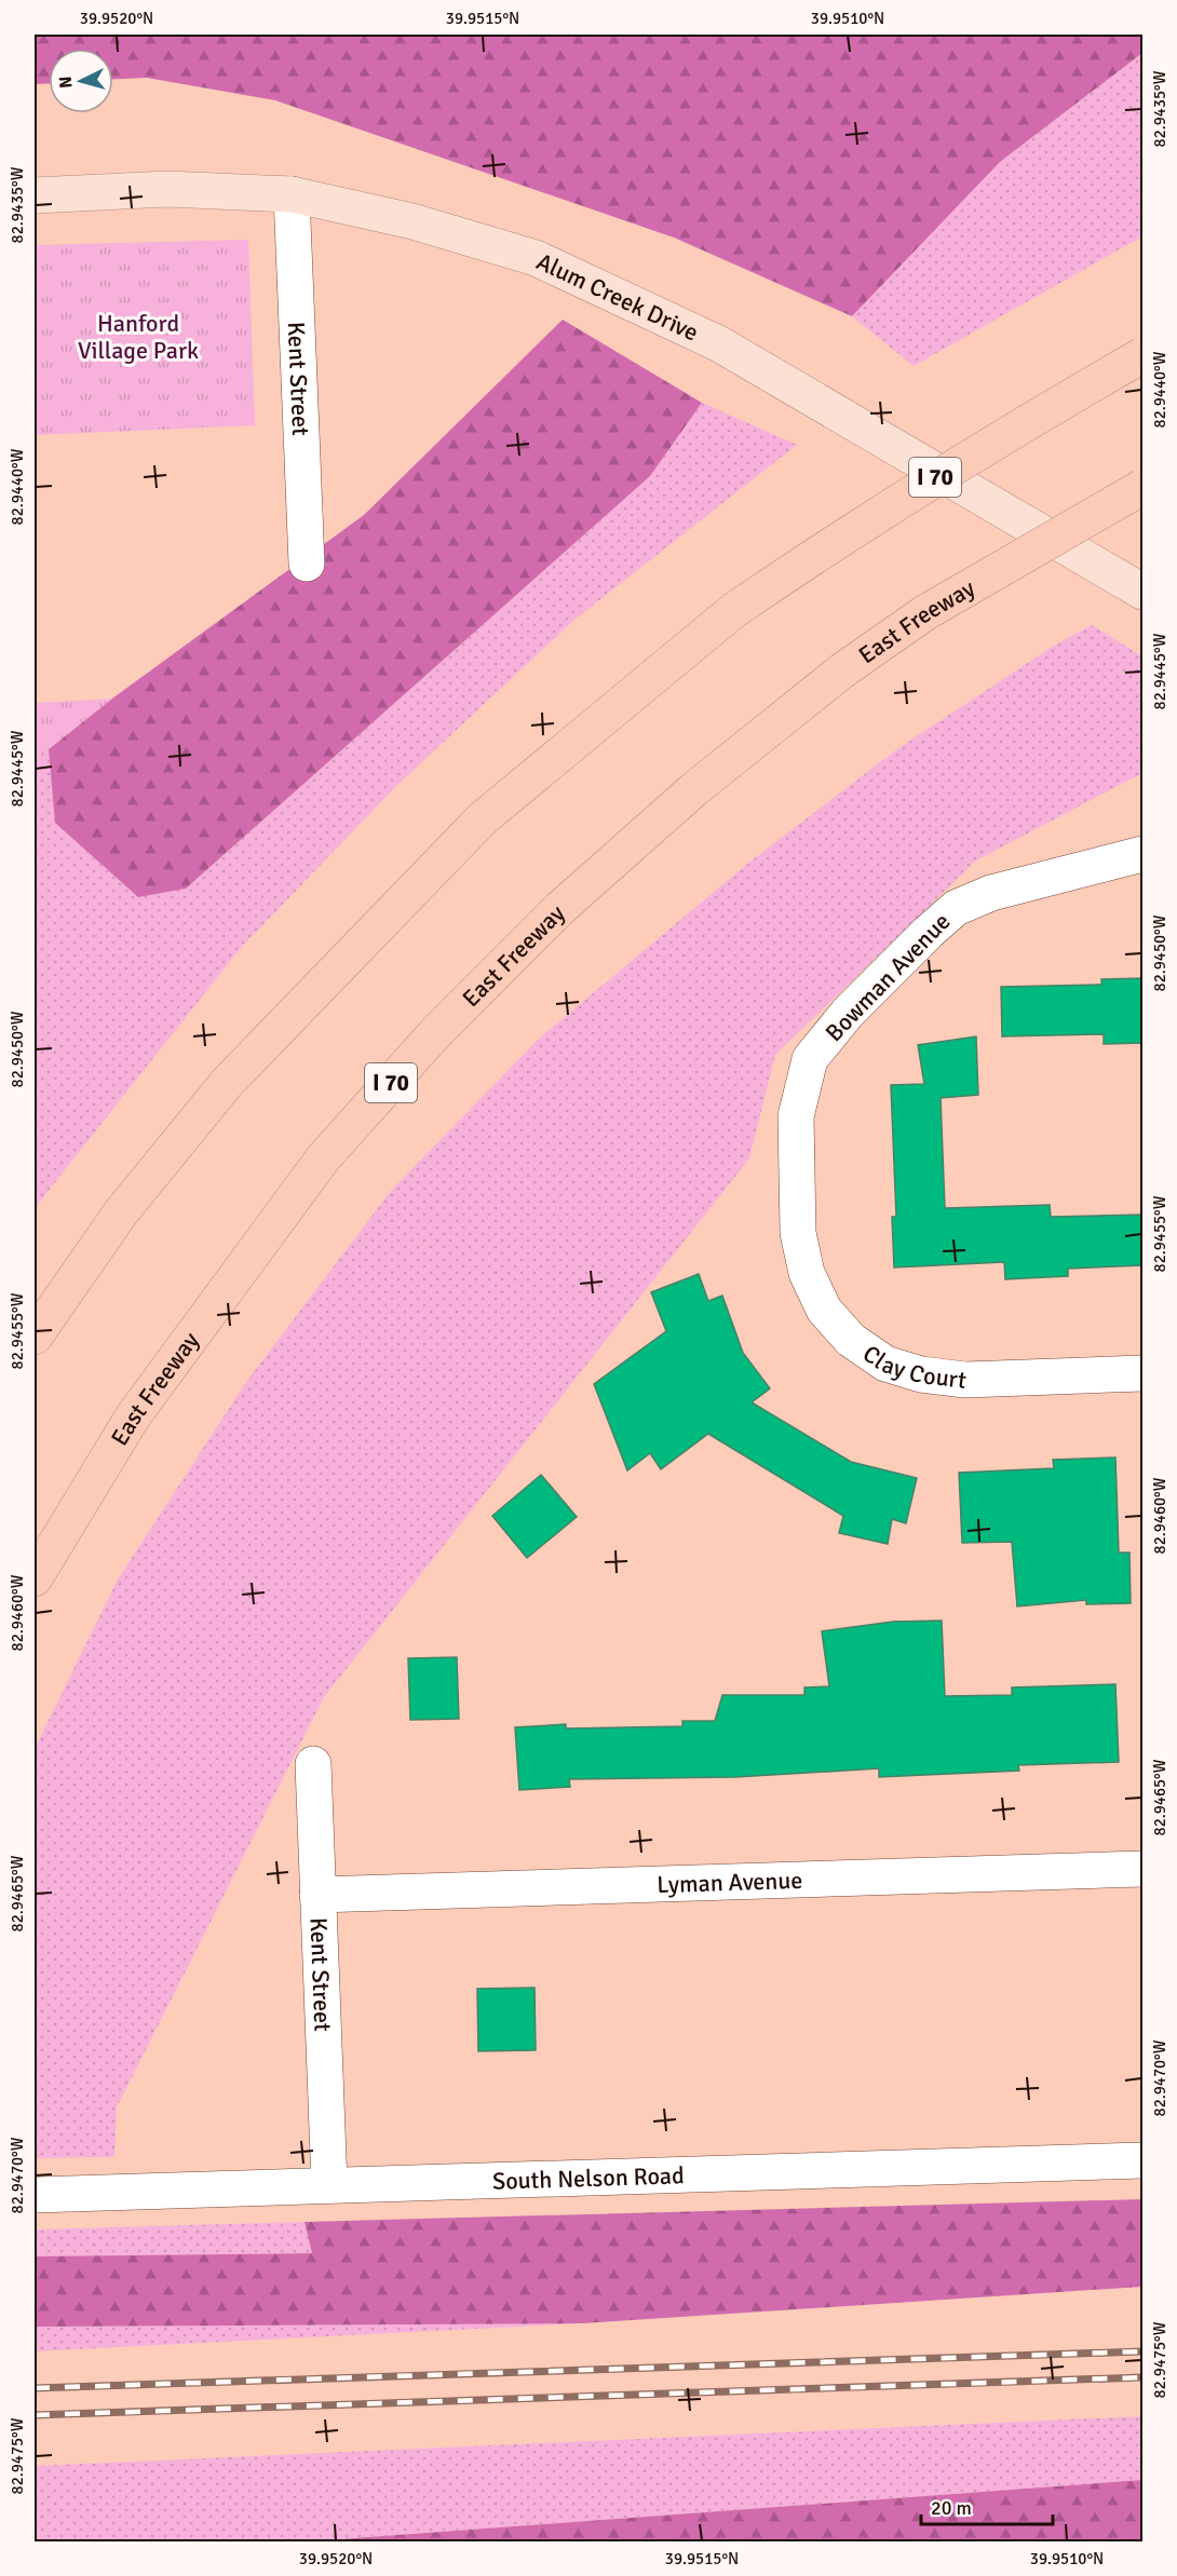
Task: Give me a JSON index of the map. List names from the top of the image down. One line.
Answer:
{"streets":{"highway":["I 70","East Freeway"],"main road":["Alum Creek Drive"],"street":["Kent Street","Bowman Avenue","Clay Court","Lyman Avenue","South Nelson Road"]},"crossings":[["Alum Creek Drive","Kent Street"],["Kent Street","Lyman Avenue"],["Kent Street","South Nelson Road"],["Bowman Avenue","Clay Court"]],"parks":["Hanford Village Park"],"scale_bar":"20 m","north":"left","coordinates":["39.9520°N","39.9515°N","39.9510°N","82.9435°W","82.9440°W","82.9445°W","82.9450°W","82.9455°W","82.9460°W","82.9465°W","82.9470°W","82.9475°W"]}
